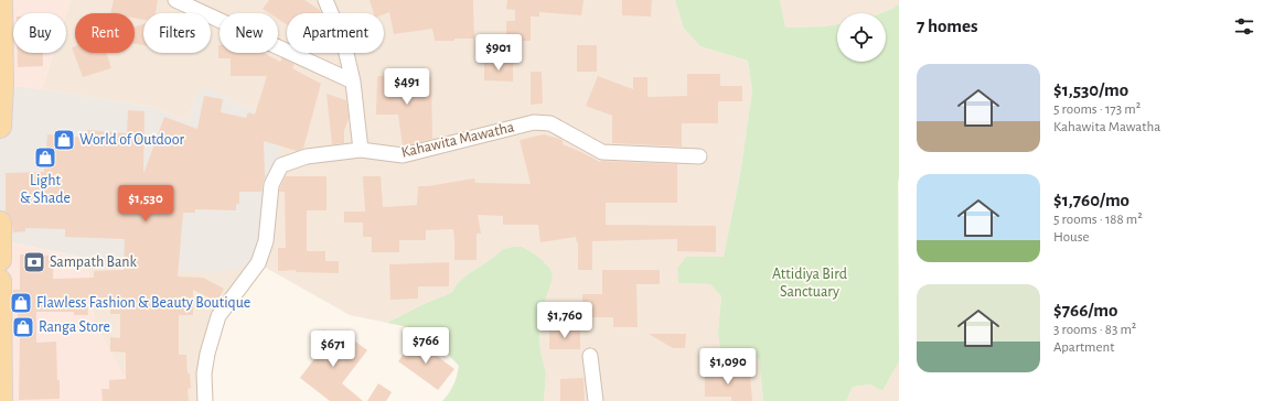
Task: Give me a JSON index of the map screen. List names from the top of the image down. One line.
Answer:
{"streets":{"street":["Kahawita Mawatha"]},"parks":["Attidiya Bird Sanctuary"],"places":{"shop":["World of Outdoor","Light & Shade","Flawless Fashion & Beauty Boutique","Ranga Store"],"bank":["Sampath Bank"]},"page":{"heading":"7 homes","chip":["Buy","Rent","Filters","New","Apartment"],"price":["$901","$491","$1,530","$1,760","$766","$671","$1,090"],"list":[{"name":"$1,530/mo","note":"5 rooms · 173 m² · Kahawita Mawatha"},{"name":"$1,760/mo","note":"5 rooms · 188 m² · House"},{"name":"$766/mo","note":"3 rooms · 83 m² · Apartment"}]}}
